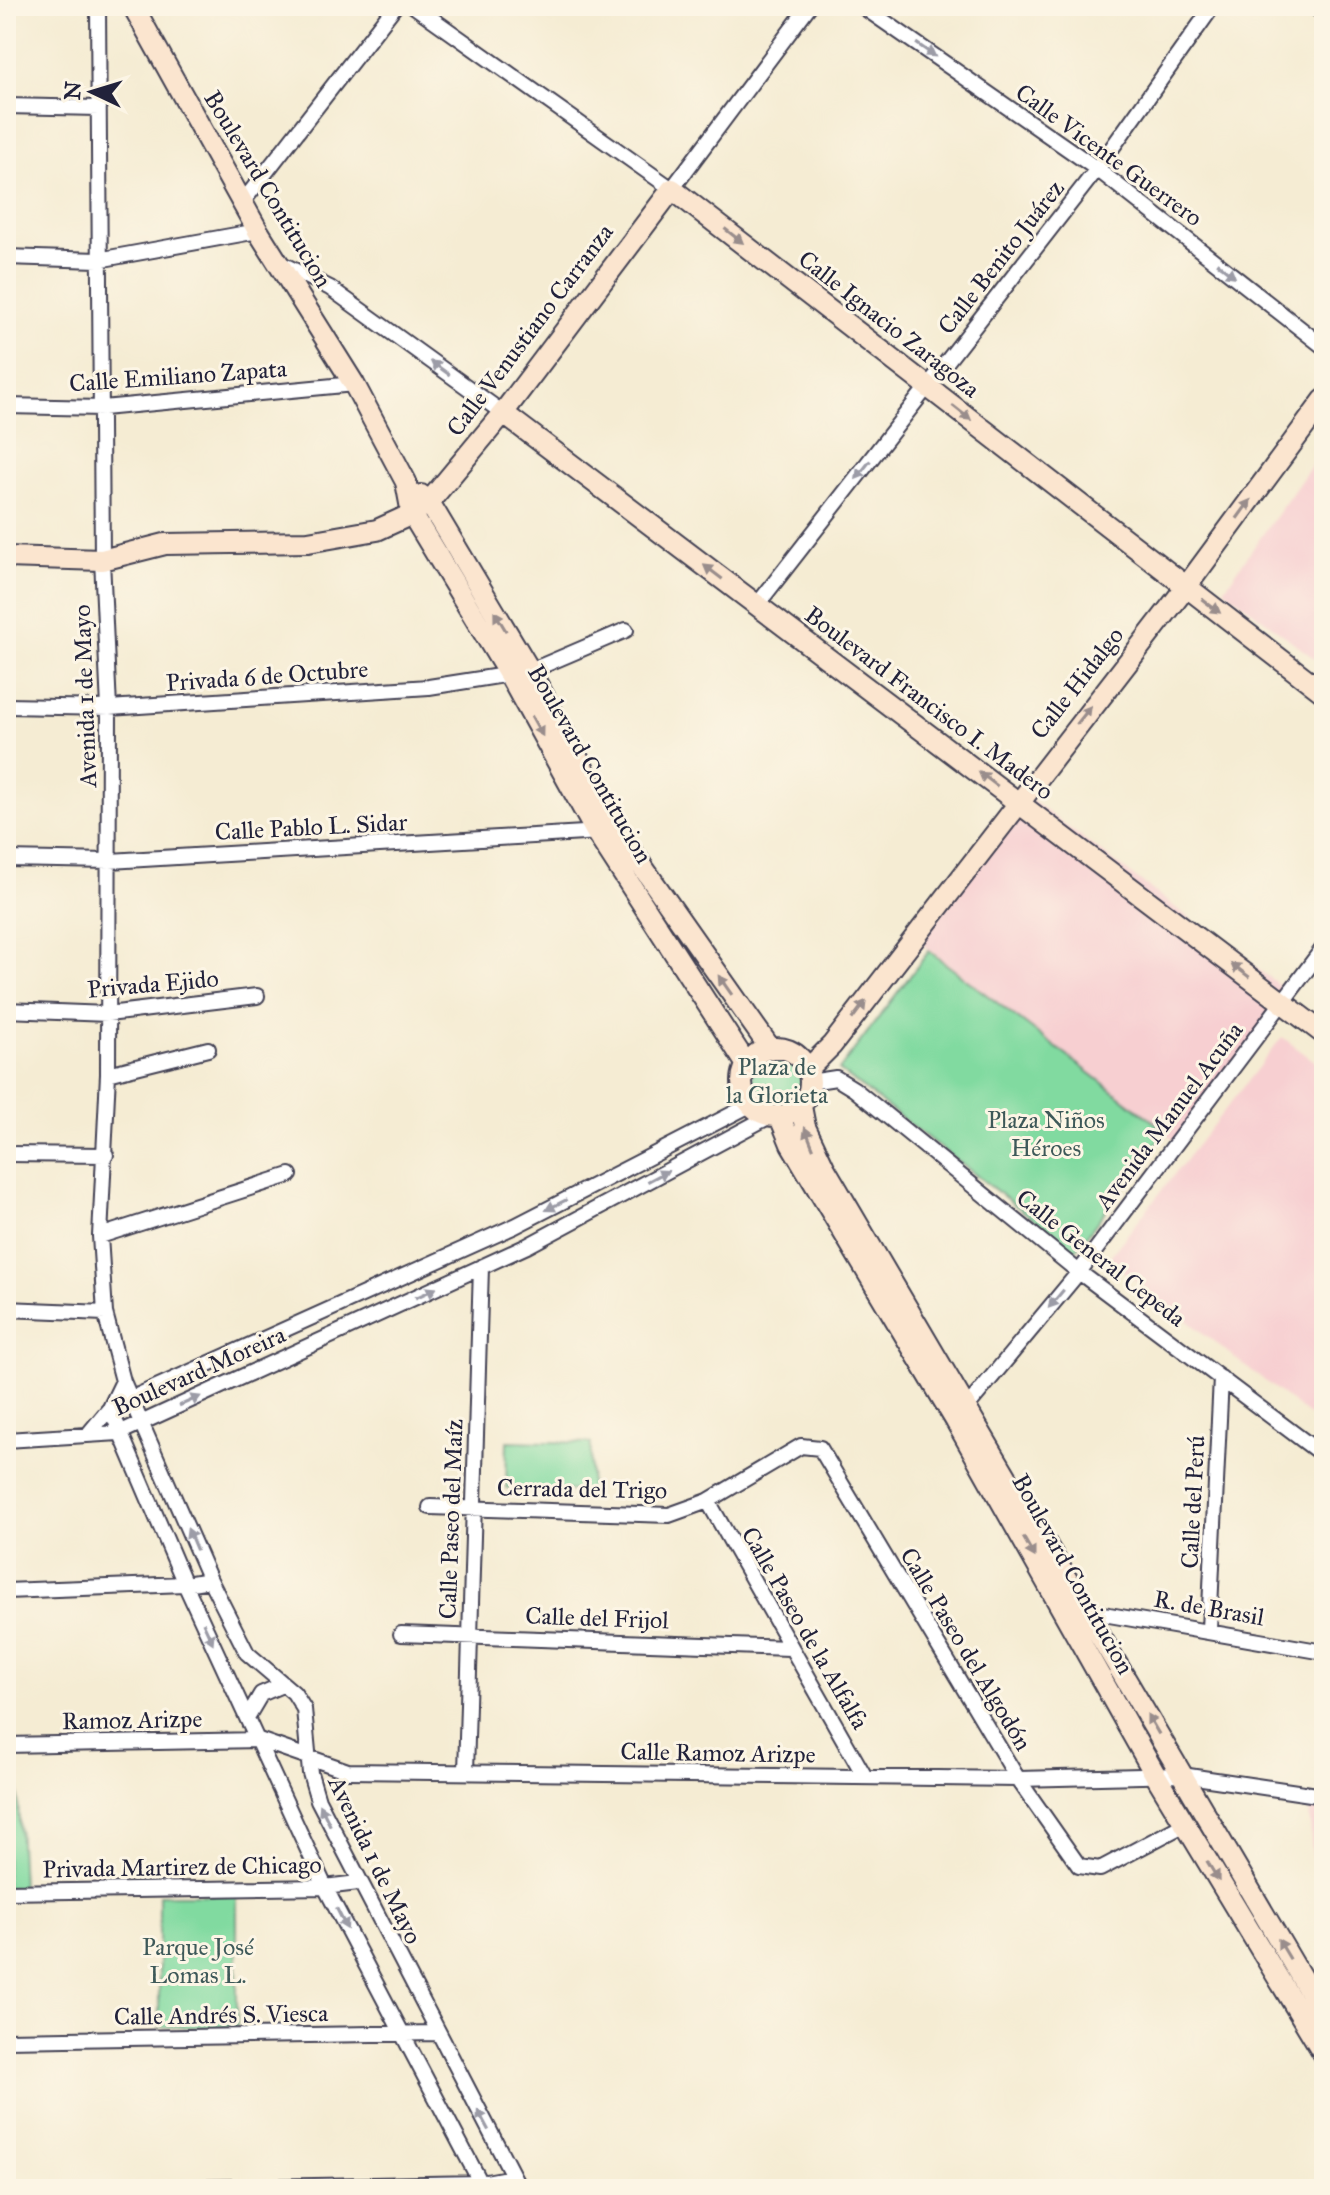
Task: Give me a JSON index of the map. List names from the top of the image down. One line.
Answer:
{"streets":{"street":["Calle Vicente Guerrero","Boulevard Contitucion","Calle Benito Juárez","Calle Ignacio Zaragoza","Calle Venustiano Carranza","Calle Emiliano Zapata","Privada 6 de Octubre","Calle Hidalgo","Avenida 1 de Mayo","Boulevard Francisco I. Madero","Calle Pablo L. Sidar","Privada Ejido","Avenida Manuel Acuña","Calle General Cepeda","Boulevard Moreira","Cerrada del Trigo","Calle del Perú","Calle Paseo del Maíz","R. de Brasil","Calle del Frijol","Calle Paseo de la Alfalfa","Calle Paseo del Algodón","Ramoz Arizpe","Calle Ramoz Arizpe","Privada Martirez de Chicago","Calle Andrés S. Viesca"]},"crossings":[["Calle Vicente Guerrero","Calle Benito Juárez"],["Boulevard Contitucion","Calle Venustiano Carranza"],["Boulevard Contitucion","Calle Emiliano Zapata"],["Boulevard Contitucion","Privada 6 de Octubre"],["Boulevard Contitucion","Calle Hidalgo"],["Boulevard Contitucion","Calle Pablo L. Sidar"],["Boulevard Contitucion","Avenida Manuel Acuña"],["Boulevard Contitucion","Calle General Cepeda"],["Boulevard Contitucion","Boulevard Moreira"],["Boulevard Contitucion","R. de Brasil"],["Boulevard Contitucion","Calle Paseo del Algodón"],["Boulevard Contitucion","Calle Ramoz Arizpe"],["Calle Benito Juárez","Calle Ignacio Zaragoza"],["Calle Benito Juárez","Boulevard Francisco I. Madero"],["Calle Ignacio Zaragoza","Calle Venustiano Carranza"],["Calle Ignacio Zaragoza","Calle Hidalgo"],["Calle Venustiano Carranza","Avenida 1 de Mayo"],["Calle Venustiano Carranza","Boulevard Francisco I. Madero"],["Calle Emiliano Zapata","Avenida 1 de Mayo"],["Privada 6 de Octubre","Avenida 1 de Mayo"],["Calle Hidalgo","Boulevard Francisco I. Madero"],["Calle Hidalgo","Calle General Cepeda"],["Calle Hidalgo","Boulevard Moreira"],["Avenida 1 de Mayo","Calle Pablo L. Sidar"],["Avenida 1 de Mayo","Privada Ejido"],["Avenida 1 de Mayo","Boulevard Moreira"],["Avenida 1 de Mayo","Calle Ramoz Arizpe"],["Avenida 1 de Mayo","Privada Martirez de Chicago"],["Avenida 1 de Mayo","Calle Andrés S. Viesca"],["Boulevard Francisco I. Madero","Avenida Manuel Acuña"],["Avenida Manuel Acuña","Calle General Cepeda"],["Calle General Cepeda","Boulevard Moreira"],["Calle General Cepeda","Calle del Perú"],["Boulevard Moreira","Calle Paseo del Maíz"],["Cerrada del Trigo","Calle Paseo del Maíz"],["Cerrada del Trigo","Calle Paseo de la Alfalfa"],["Cerrada del Trigo","Calle Paseo del Algodón"],["Calle del Perú","R. de Brasil"],["Calle Paseo del Maíz","Calle del Frijol"],["Calle Paseo del Maíz","Calle Ramoz Arizpe"],["Calle del Frijol","Calle Paseo de la Alfalfa"],["Calle Paseo de la Alfalfa","Calle Ramoz Arizpe"],["Calle Paseo del Algodón","Calle Ramoz Arizpe"],["Ramoz Arizpe","Calle Ramoz Arizpe"]],"one_way":["Calle Vicente Guerrero","Calle Benito Juárez","Calle Ignacio Zaragoza","Calle Hidalgo","Boulevard Francisco I. Madero"],"parks":["Plaza de la Glorieta","Plaza Niños Héroes","Parque José Lomas L."],"north":"left"}
